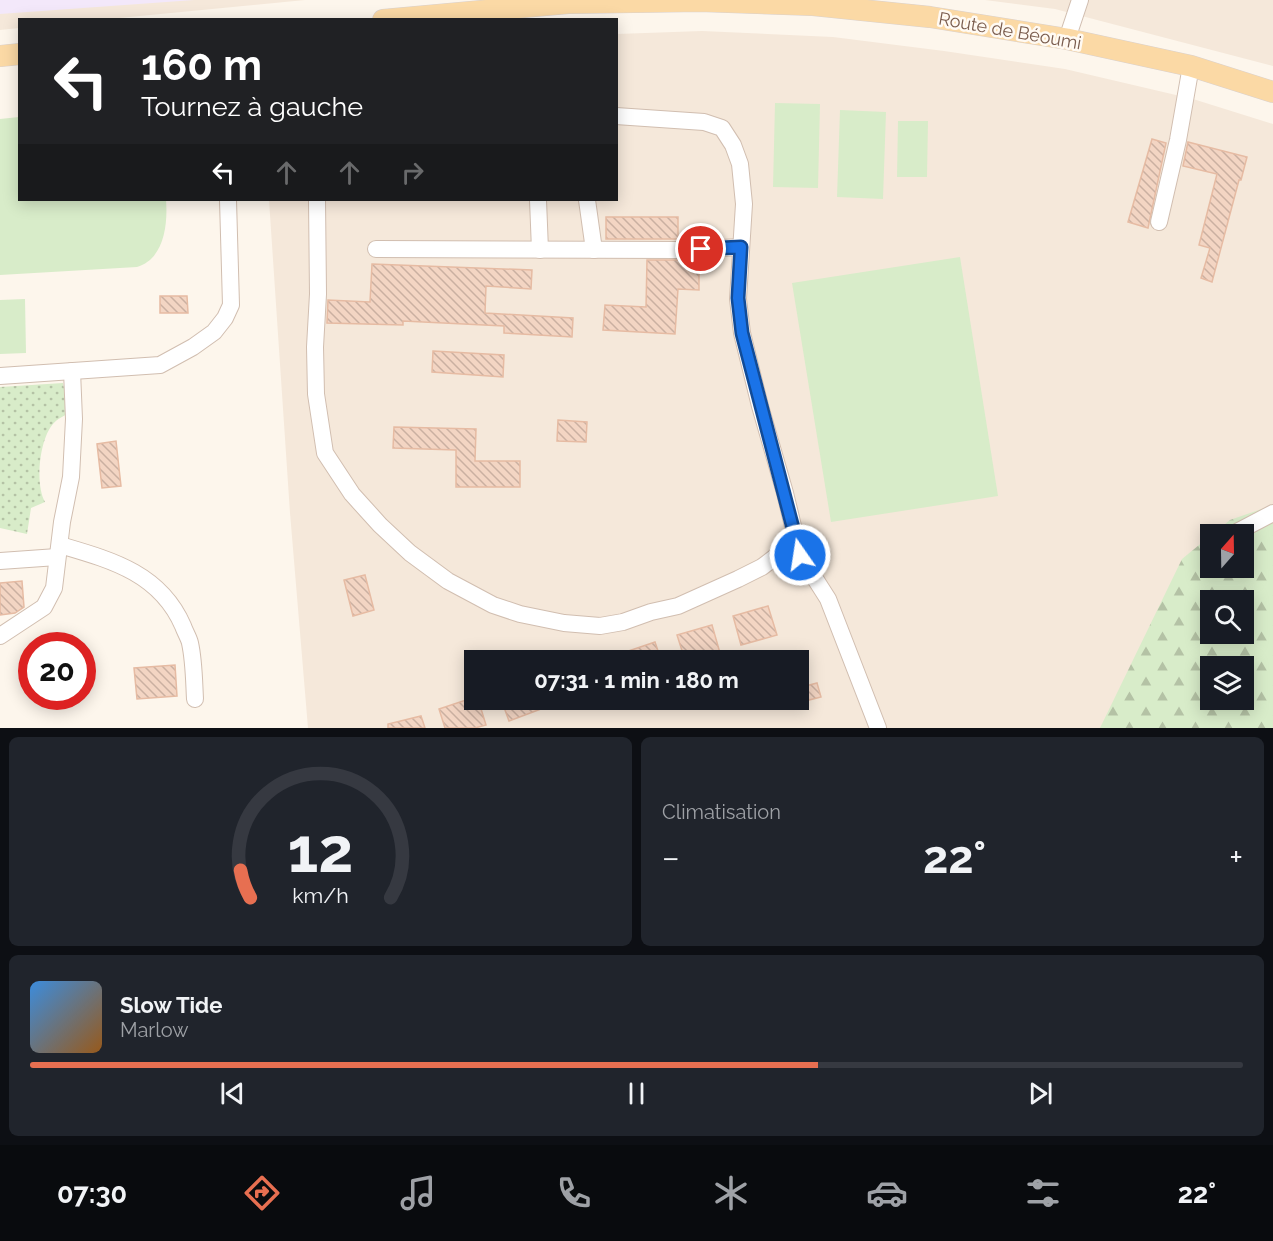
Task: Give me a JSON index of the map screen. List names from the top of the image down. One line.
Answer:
{"streets":{"main road":["Route de Béoumi"]},"north":"top","page":{"turn":["160 m","Tournez à gauche"],"limit":"20","trip":"07:31 · 1 min · 180 m","tile":"Climatisation","heat":["−","22°","+"],"song":["Slow Tide","Marlow"],"tabs":["07:30","22°"],"gauge":["12","km/h"]}}
